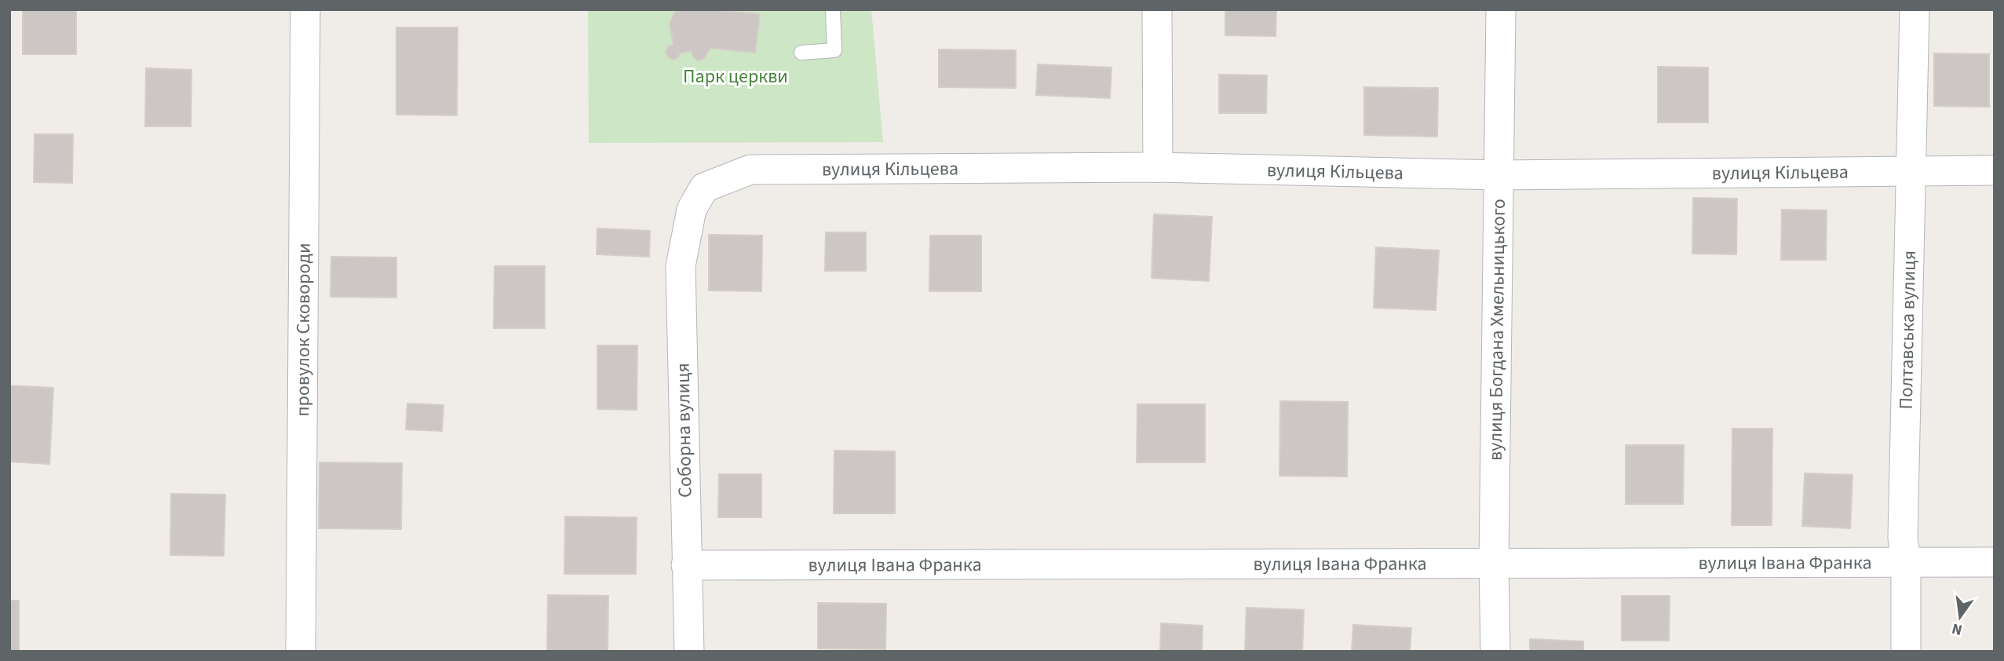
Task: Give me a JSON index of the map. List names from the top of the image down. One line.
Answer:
{"streets":{"street":["вулиця Кільцева","провулок Сковороди","вулиця Богдана Хмельницького","Полтавська вулиця","Соборна вулиця","вулиця Івана Франка"]},"crossings":[["вулиця Кільцева","вулиця Богдана Хмельницького"],["вулиця Кільцева","Полтавська вулиця"],["вулиця Кільцева","Соборна вулиця"],["вулиця Богдана Хмельницького","вулиця Івана Франка"],["Полтавська вулиця","вулиця Івана Франка"],["Соборна вулиця","вулиця Івана Франка"]],"parks":["Парк церкви"],"north":"bottom"}
